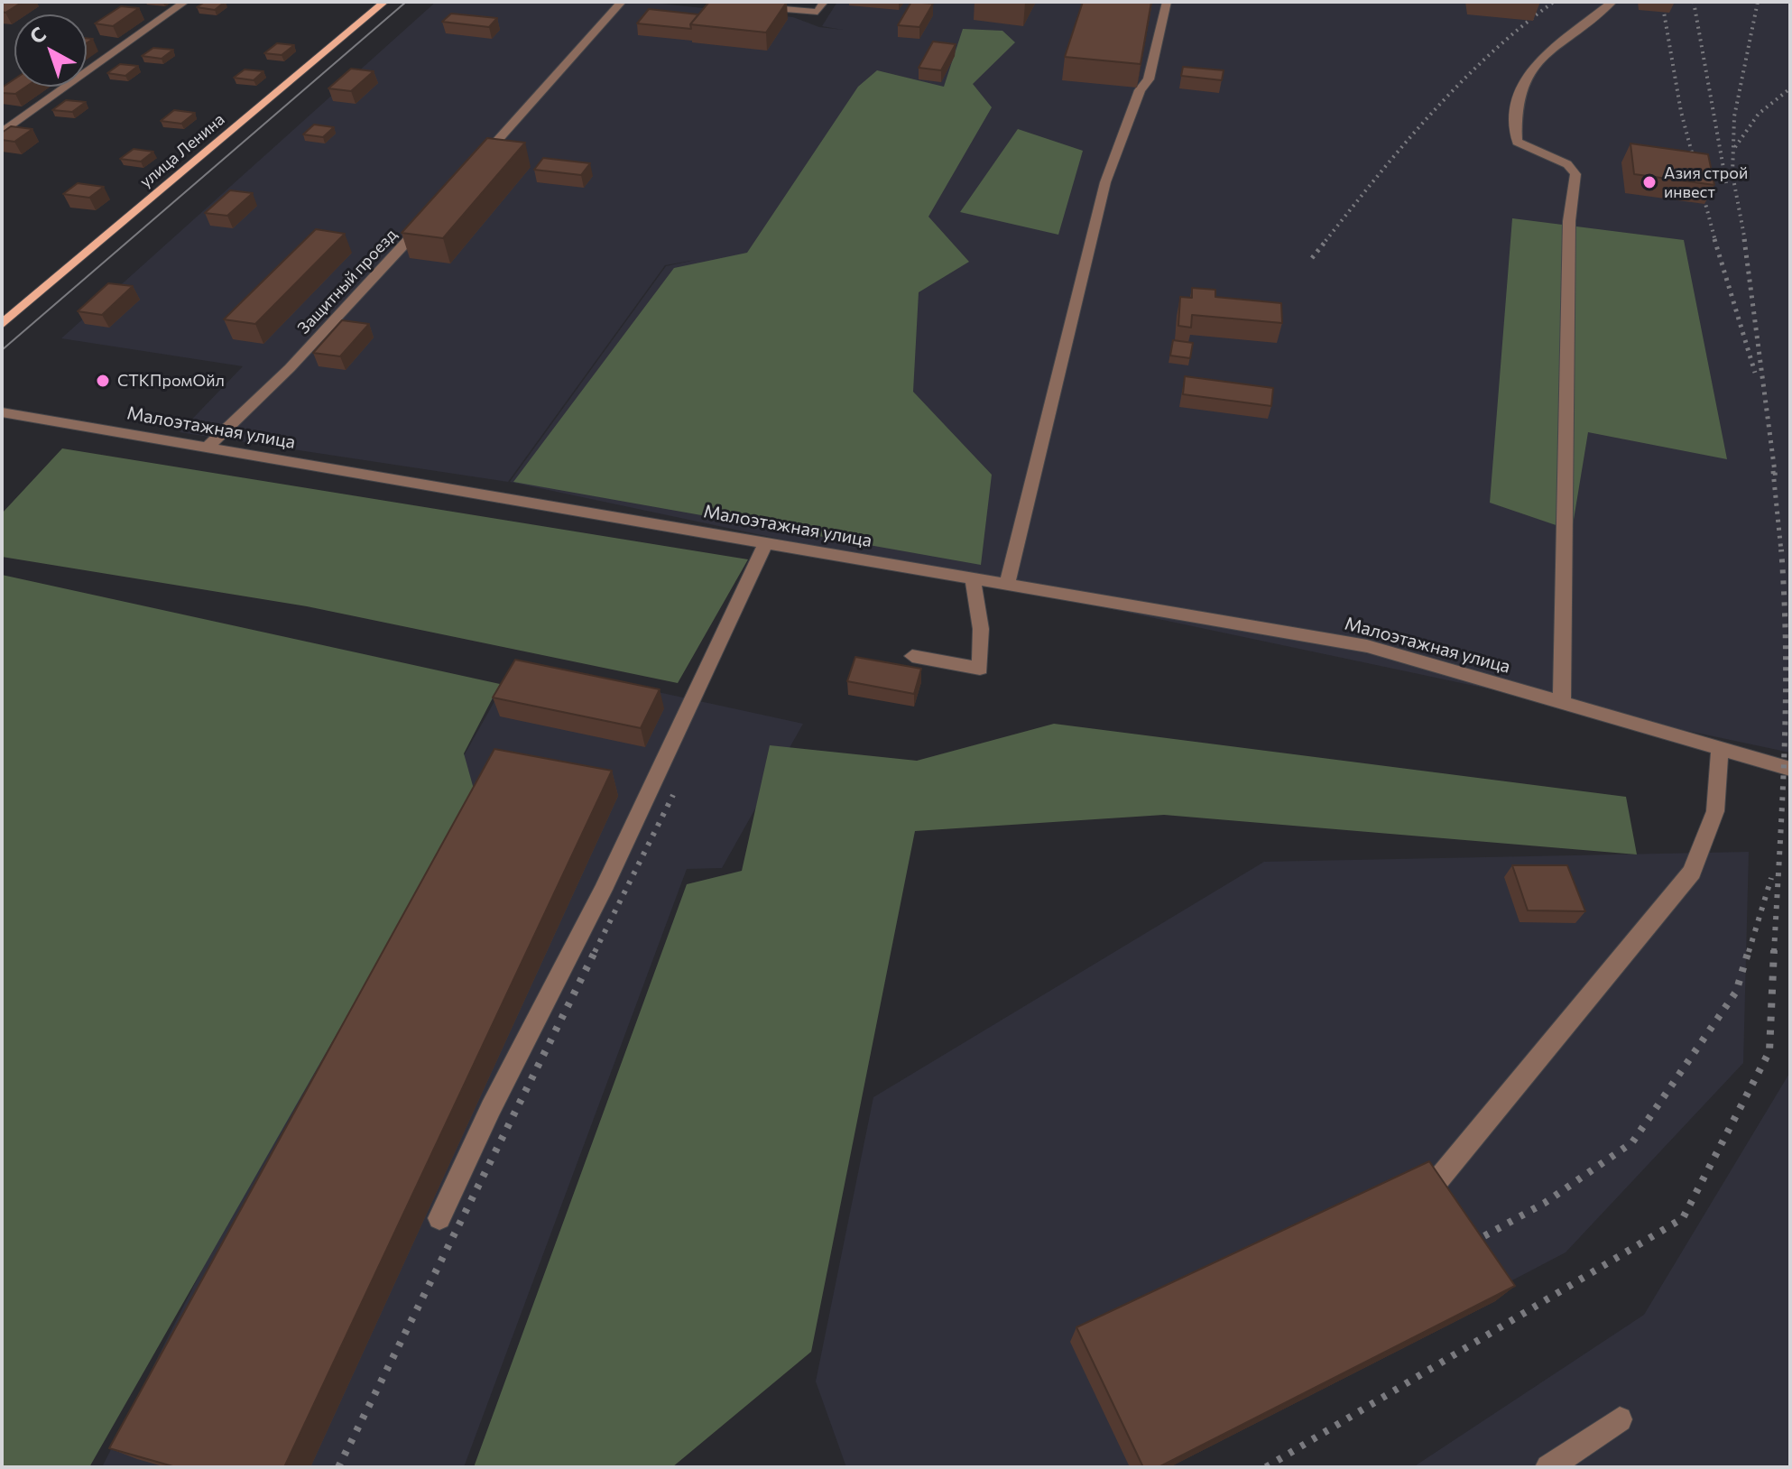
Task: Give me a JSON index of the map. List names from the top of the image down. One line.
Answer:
{"streets":{"main road":["улица Ленина"],"street":["Защитный проезд","Малоэтажная улица"]},"crossings":[["Защитный проезд","Малоэтажная улица"]],"places":["Азия строй инвест","СТКПромОйл"],"north":"top left"}
